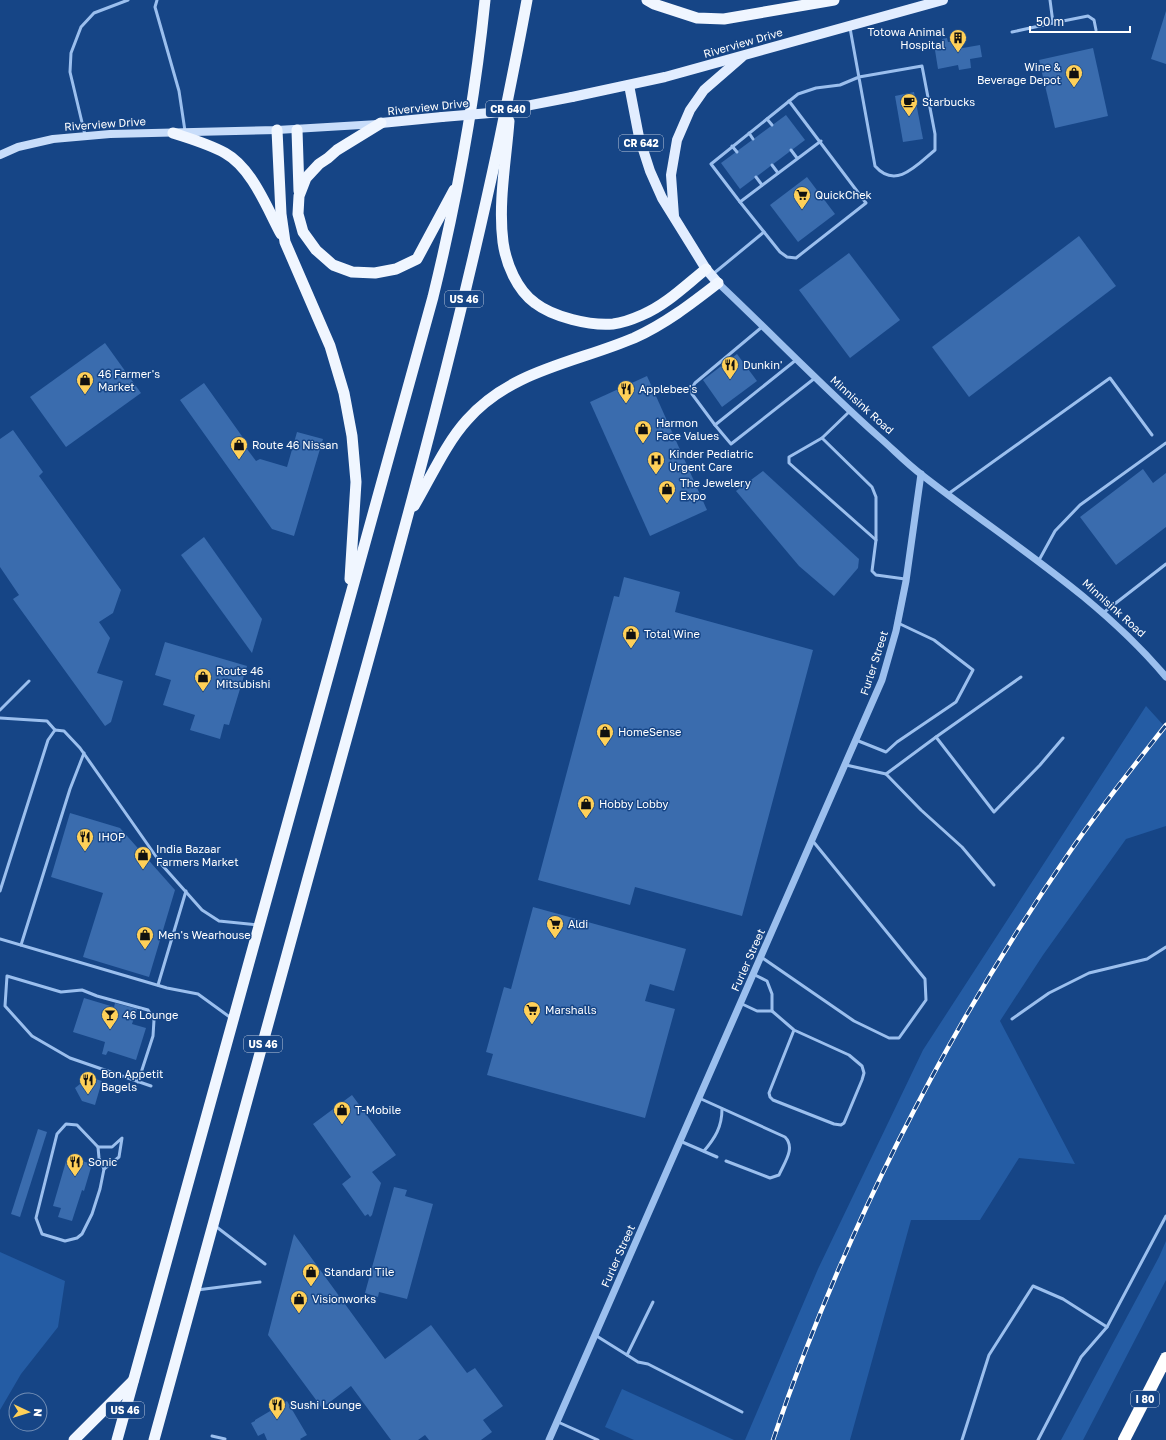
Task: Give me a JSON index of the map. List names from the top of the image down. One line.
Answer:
{"streets":{"highway":["US 46","I 80"],"main road":["Riverview Drive","CR 640","CR 642","Minnisink Road"],"street":["Furler Street"]},"crossings":[["Riverview Drive","Minnisink Road"],["Minnisink Road","Furler Street"]],"places":{"building":["Totowa Animal Hospital"],"shop":["Wine & Beverage Depot","46 Farmer's Market","Harmon Face Values","Route 46 Nissan","The Jewelery Expo","Total Wine","Route 46 Mitsubishi","HomeSense","Hobby Lobby","India Bazaar Farmers Market","Men's Wearhouse","T-Mobile","Standard Tile","Visionworks"],"cafe":["Starbucks"],"supermarket":["QuickChek","Aldi","Marshalls"],"restaurant":["Dunkin'","Applebee's","IHOP","Bon Appetit Bagels","Sonic","Sushi Lounge"],"hospital":["Kinder Pediatric Urgent Care"],"bar":["46 Lounge"]},"scale_bar":"50 m","north":"right"}
